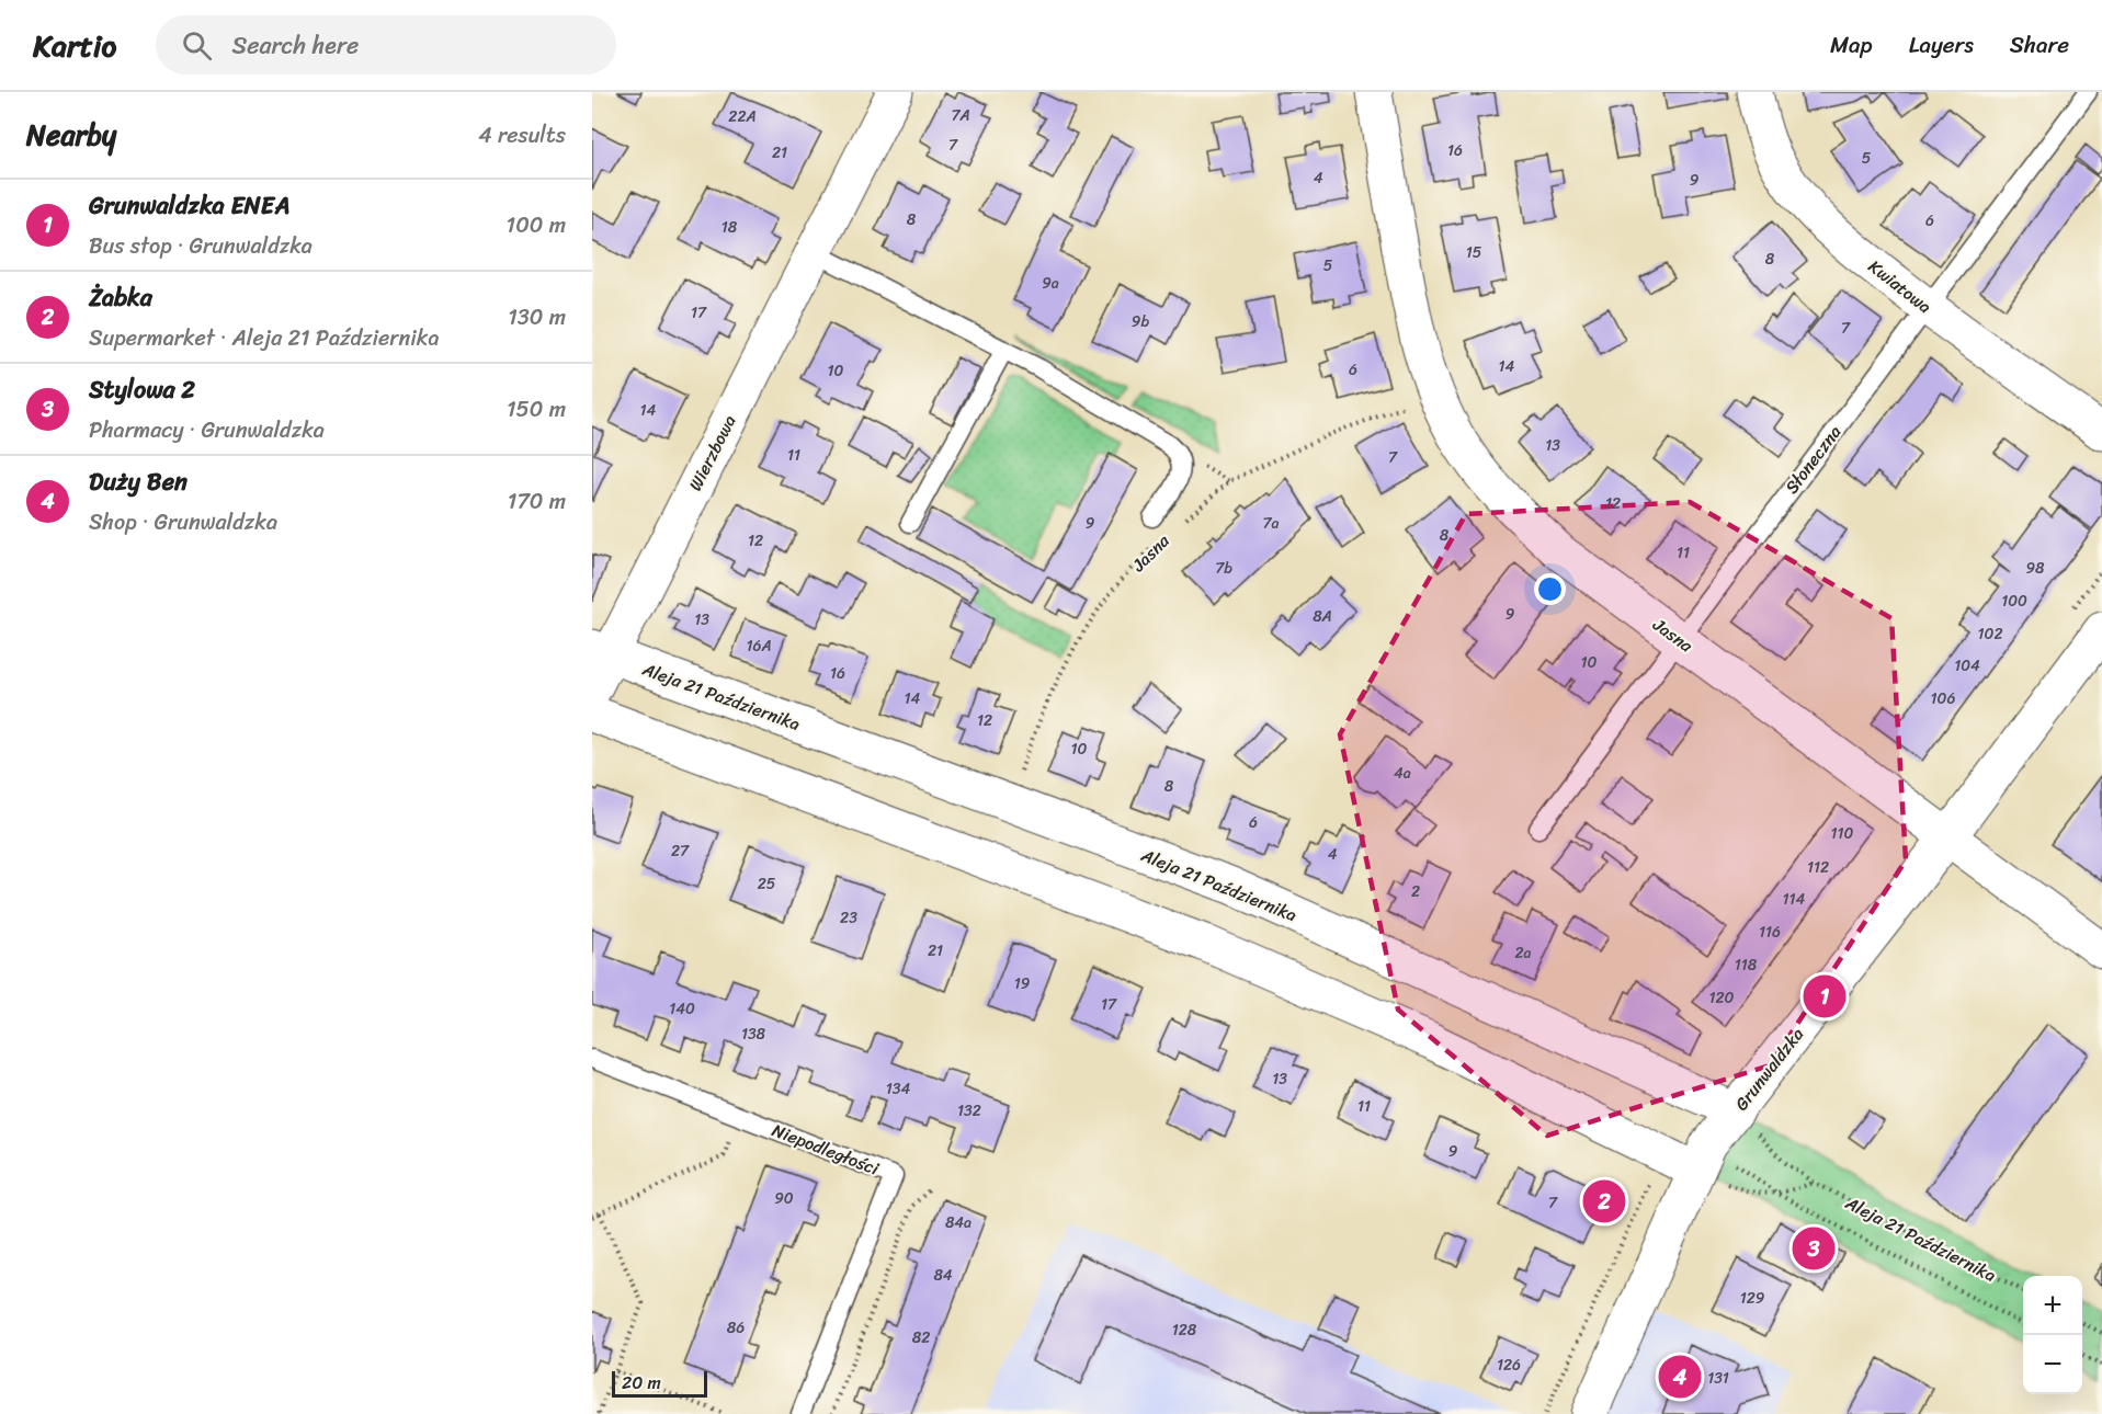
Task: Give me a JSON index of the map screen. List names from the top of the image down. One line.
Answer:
{"streets":{"street":["Kwiatowa","Wierzbowa","Jasna","Aleja 21 Października","Grunwaldzka"],"lane":["Słoneczna","Niepodległości"]},"crossings":[["Kwiatowa","Słoneczna"],["Wierzbowa","Aleja 21 Października"],["Słoneczna","Jasna"],["Jasna","Aleja 21 Października"],["Jasna","Grunwaldzka"],["Aleja 21 Października","Grunwaldzka"]],"house_numbers":["7A","22A","7","16","21","5","4","9","8","6","18","15","8","5","9a","17","9b","7","14","6","10","14","13","11","7","12","9","7a","8","12","11","7b","98","100","9","8A","13","102","16A","10","104","16","14","106","12","10","4a","8","6","110","27","4","112","25","2","114","23","116","21","2a","118","19","120","17","140","138","13","134","11","132","9","90","7","84a","84","129","86","128","82","126","131"],"scale_bar":"20 m","page":{"header":"Kartio","search":"Search here","nav":["Map","Layers","Share"],"heading":["Nearby","4 results"],"list":[{"mark":"1","name":"Grunwaldzka ENEA","note":"Bus stop · Grunwaldzka","value":"100 m"},{"mark":"2","name":"Żabka","note":"Supermarket · Aleja 21 Października","value":"130 m"},{"mark":"3","name":"Stylowa 2","note":"Pharmacy · Grunwaldzka","value":"150 m"},{"mark":"4","name":"Duży Ben","note":"Shop · Grunwaldzka","value":"170 m"}],"pins":["1","2","3","4"],"map_buttons":["+","−"],"scale":"20 m"}}
